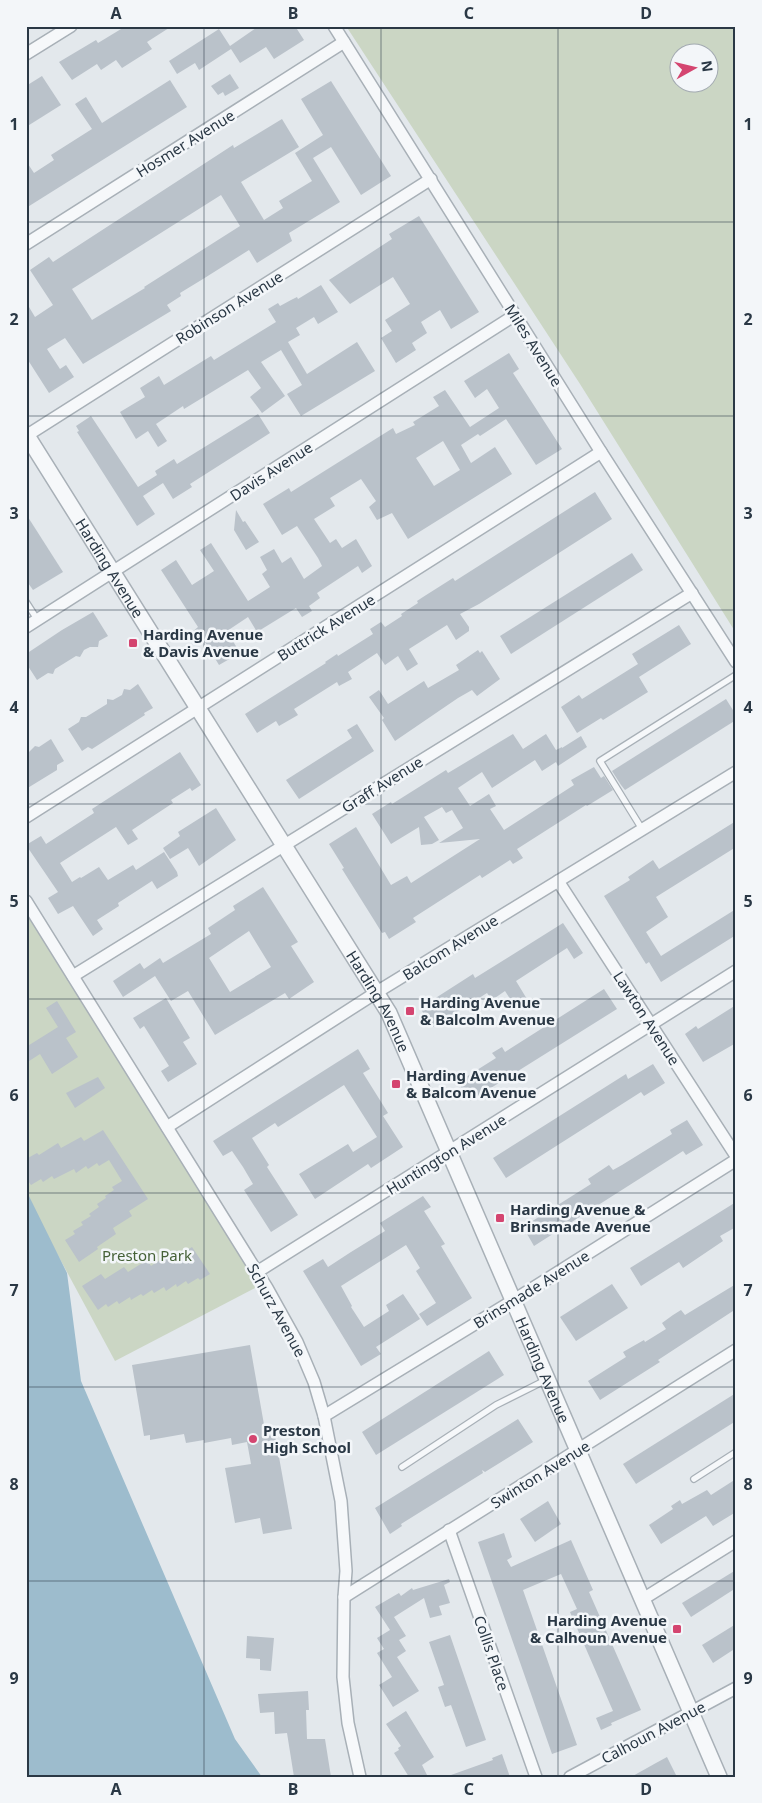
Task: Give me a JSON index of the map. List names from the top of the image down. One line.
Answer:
{"streets":{"street":["Hosmer Avenue","Robinson Avenue","Miles Avenue","Davis Avenue","Harding Avenue","Buttrick Avenue","Graff Avenue","Balcom Avenue","Lawton Avenue","Huntington Avenue","Brinsmade Avenue","Schurz Avenue","Swinton Avenue","Collis Place","Calhoun Avenue"]},"crossings":[["Hosmer Avenue","Miles Avenue"],["Robinson Avenue","Miles Avenue"],["Robinson Avenue","Harding Avenue"],["Miles Avenue","Davis Avenue"],["Miles Avenue","Buttrick Avenue"],["Miles Avenue","Graff Avenue"],["Davis Avenue","Harding Avenue"],["Harding Avenue","Buttrick Avenue"],["Harding Avenue","Graff Avenue"],["Harding Avenue","Balcom Avenue"],["Harding Avenue","Huntington Avenue"],["Harding Avenue","Brinsmade Avenue"],["Harding Avenue","Swinton Avenue"],["Harding Avenue","Calhoun Avenue"],["Graff Avenue","Schurz Avenue"],["Balcom Avenue","Lawton Avenue"],["Balcom Avenue","Schurz Avenue"],["Lawton Avenue","Huntington Avenue"],["Huntington Avenue","Schurz Avenue"],["Brinsmade Avenue","Schurz Avenue"],["Schurz Avenue","Swinton Avenue"],["Swinton Avenue","Collis Place"]],"parks":["Preston Park"],"places":{"transit":["Harding Avenue & Davis Avenue","Harding Avenue & Balcolm Avenue","Harding Avenue & Balcom Avenue","Harding Avenue & Brinsmade Avenue","Harding Avenue & Calhoun Avenue"],"other":["Preston High School"]},"north":"right","grid":{"columns":["A","B","C","D"],"rows":["1","2","3","4","5","6","7","8","9"]}}
